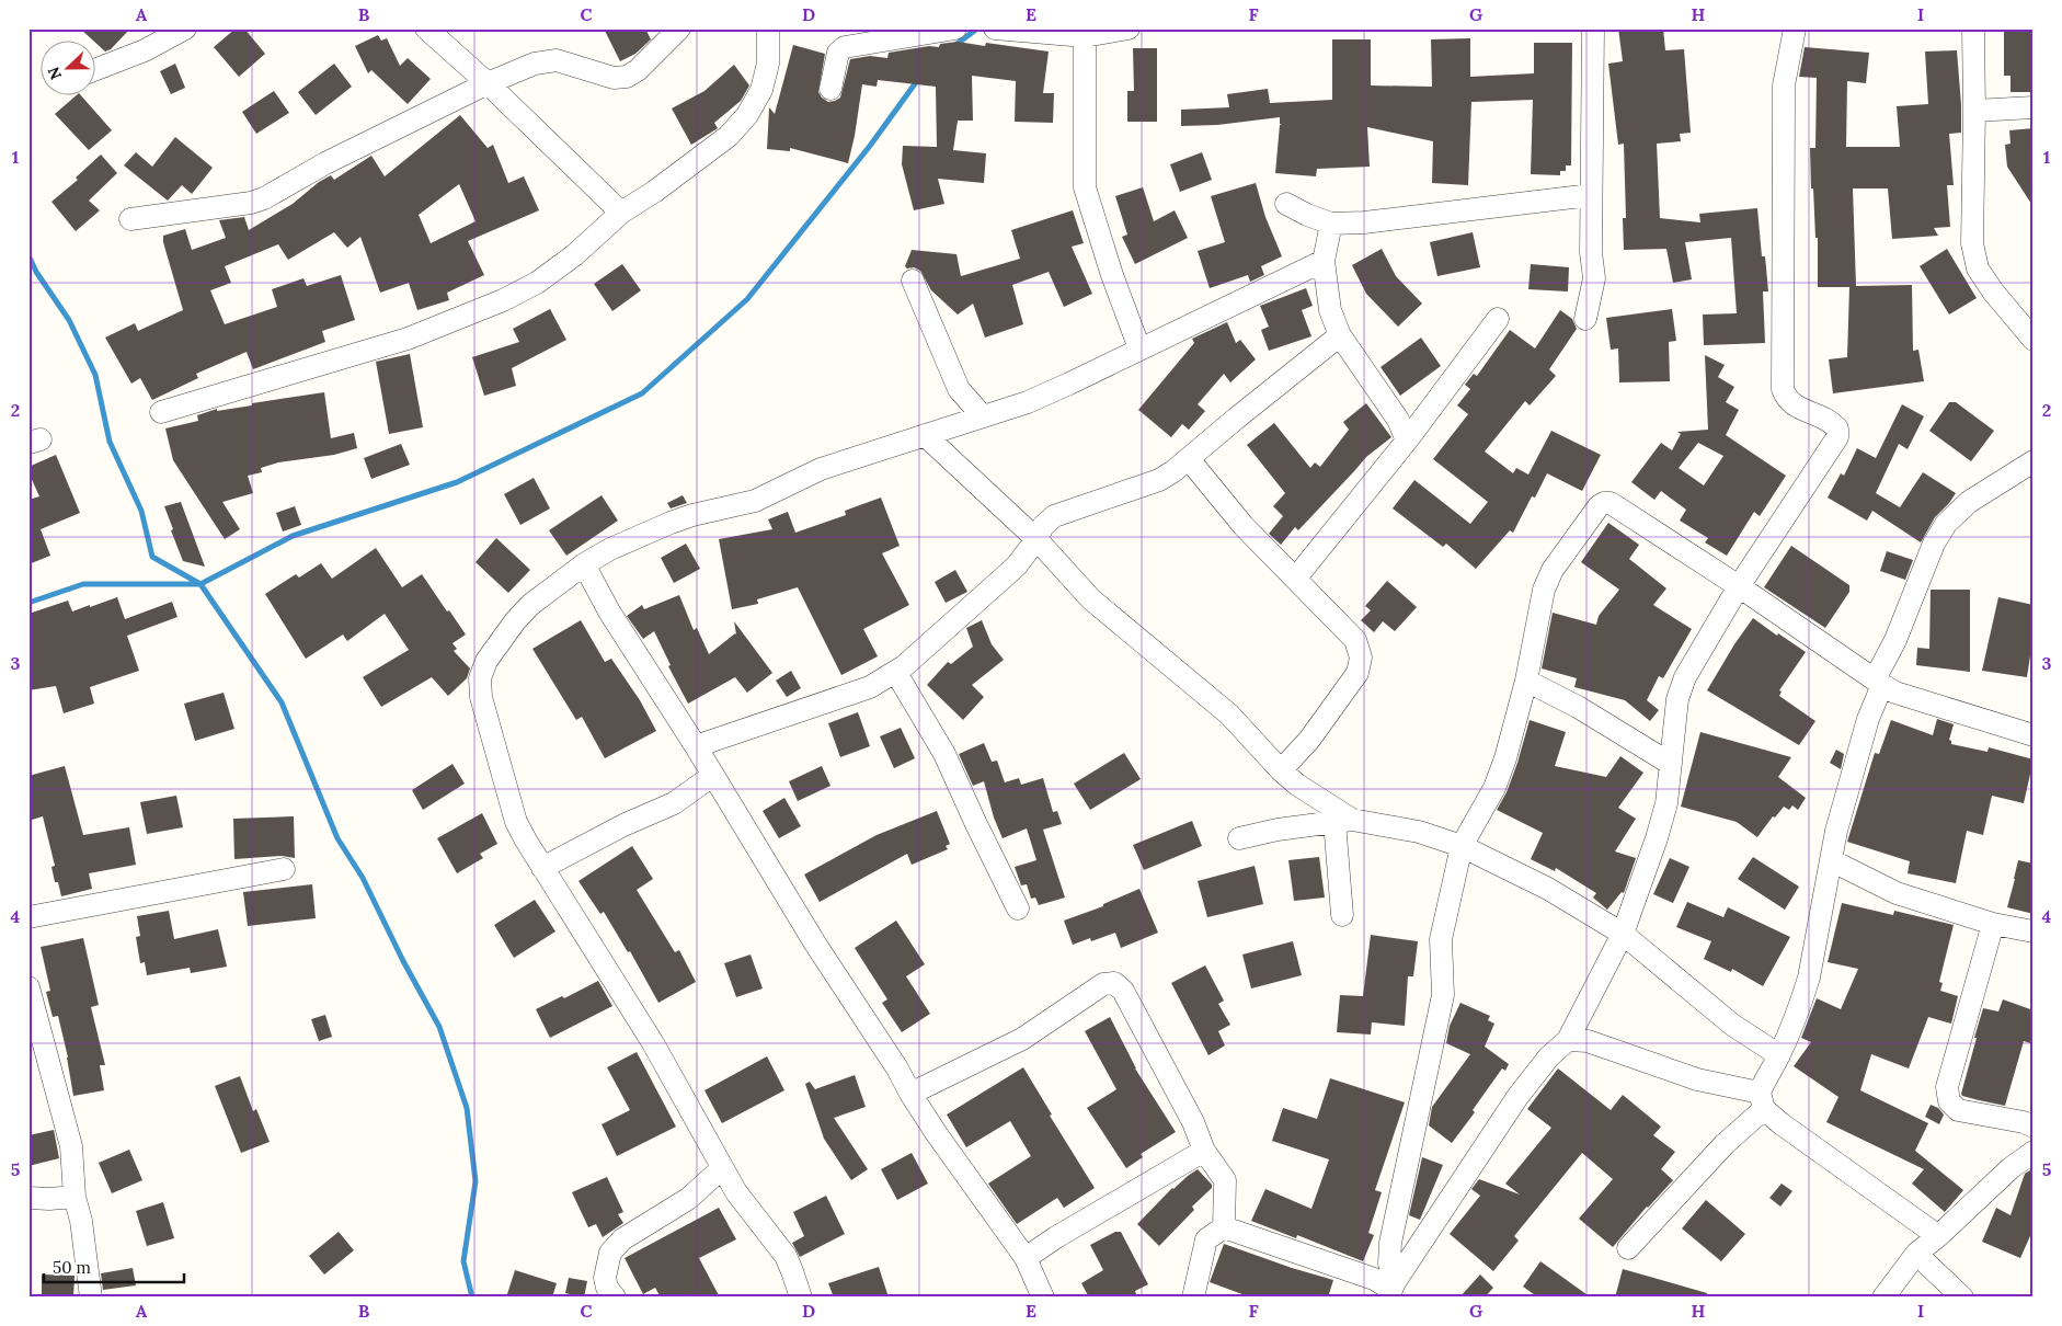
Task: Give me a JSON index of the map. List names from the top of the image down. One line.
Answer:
{"scale_bar":"50 m","north":"left","grid":{"columns":["A","B","C","D","E","F","G","H","I"],"rows":["1","2","3","4","5"]}}
